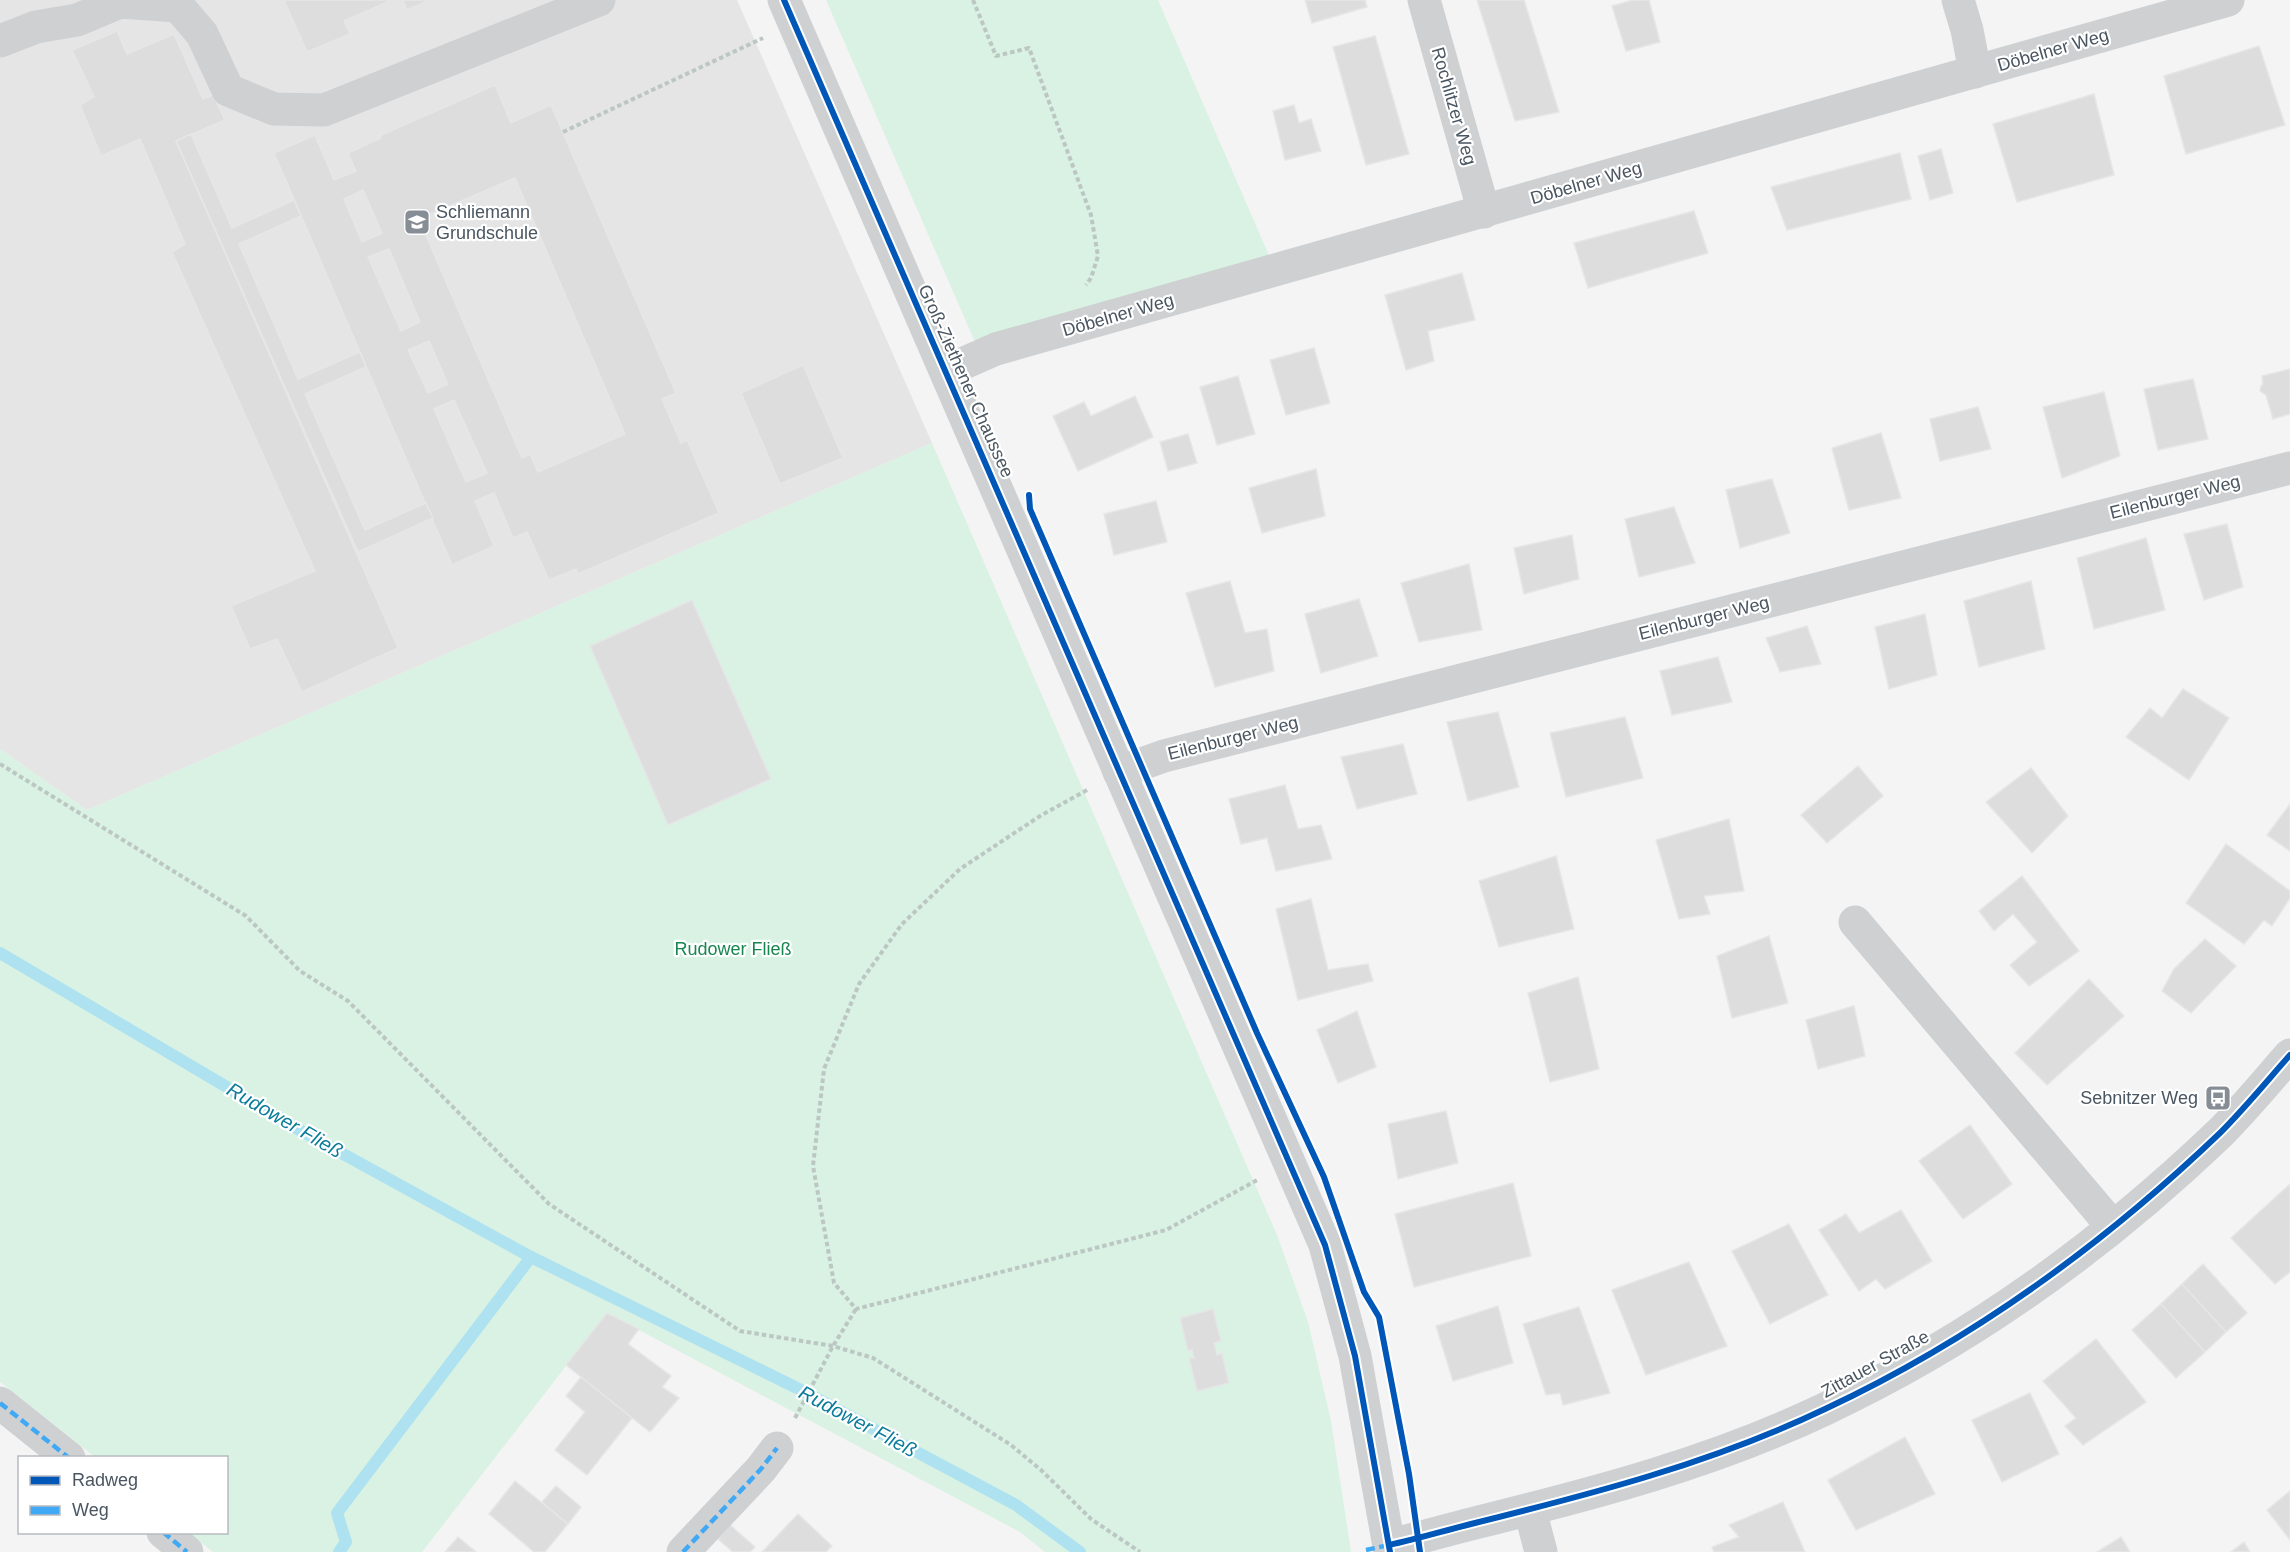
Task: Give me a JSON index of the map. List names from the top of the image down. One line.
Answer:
{"streets":{"street":["Döbelner Weg","Rochlitzer Weg","Groß-Ziethener Chaussee","Eilenburger Weg","Zittauer Straße"]},"crossings":[["Döbelner Weg","Rochlitzer Weg"],["Döbelner Weg","Groß-Ziethener Chaussee"],["Groß-Ziethener Chaussee","Eilenburger Weg"],["Groß-Ziethener Chaussee","Zittauer Straße"]],"water":["Rudower Fließ"],"parks":["Rudower Fließ"],"places":{"school or university":["Schliemann Grundschule"],"bus stop":["Sebnitzer Weg"]},"legend":["Radweg","Weg"]}
